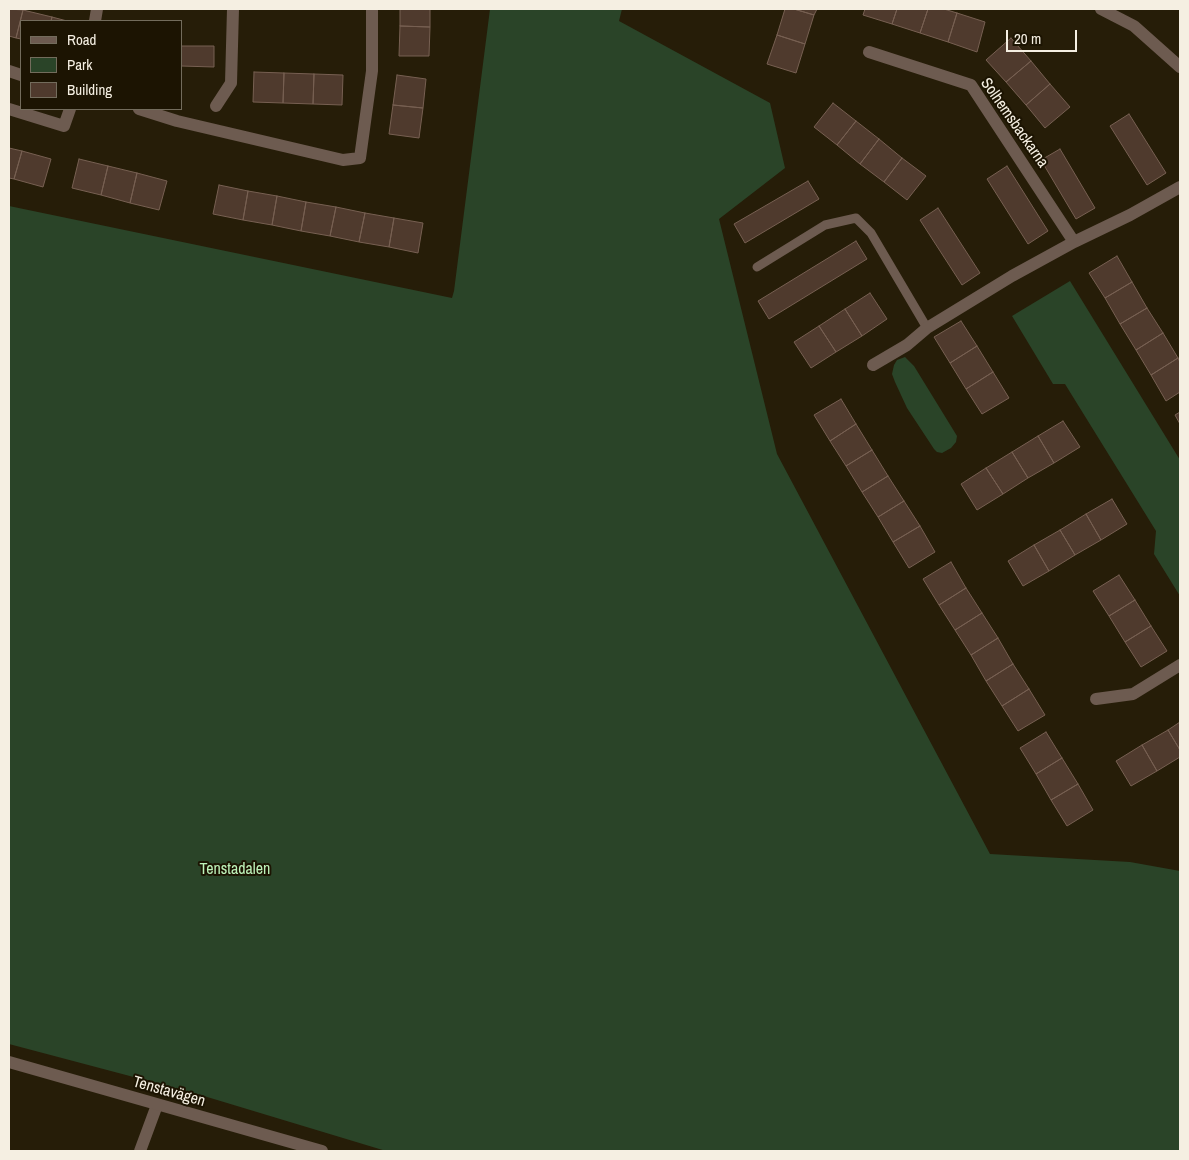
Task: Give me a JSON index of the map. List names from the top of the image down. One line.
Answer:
{"streets":{"street":["Solhemsbackarna","Tenstavägen"]},"parks":["Tenstadalen"],"legend":["Road","Park","Building"],"scale_bar":"20 m"}
